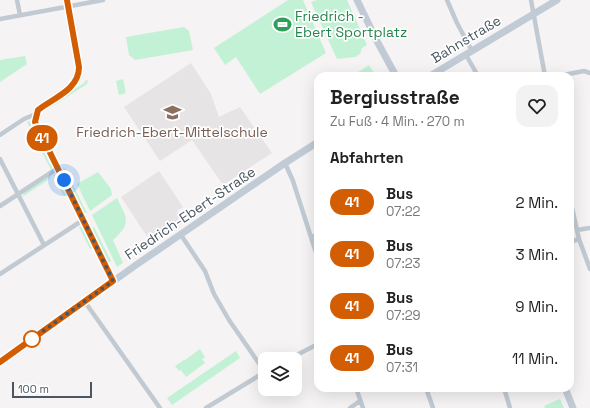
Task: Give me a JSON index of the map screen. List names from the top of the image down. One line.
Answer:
{"streets":{"street":["Bahnstraße","Friedrich-Ebert-Straße"]},"places":{"sports":["Friedrich - Ebert Sportplatz"],"school or university":["Friedrich-Ebert-Mittelschule"]},"lines":["bus line 41"],"scale_bar":"100 m","page":{"on_map":"41","heading":[["Bergiusstraße","Zu Fuß · 4 Min. · 270 m"],"Abfahrten"],"list":[{"mark":"41","name":"Bus","note":"07:22","value":"2 Min."},{"mark":"41","name":"Bus","note":"07:23","value":"3 Min."},{"mark":"41","name":"Bus","note":"07:29","value":"9 Min."},{"mark":"41","name":"Bus","note":"07:31","value":"11 Min."}],"scale":"100 m"}}
